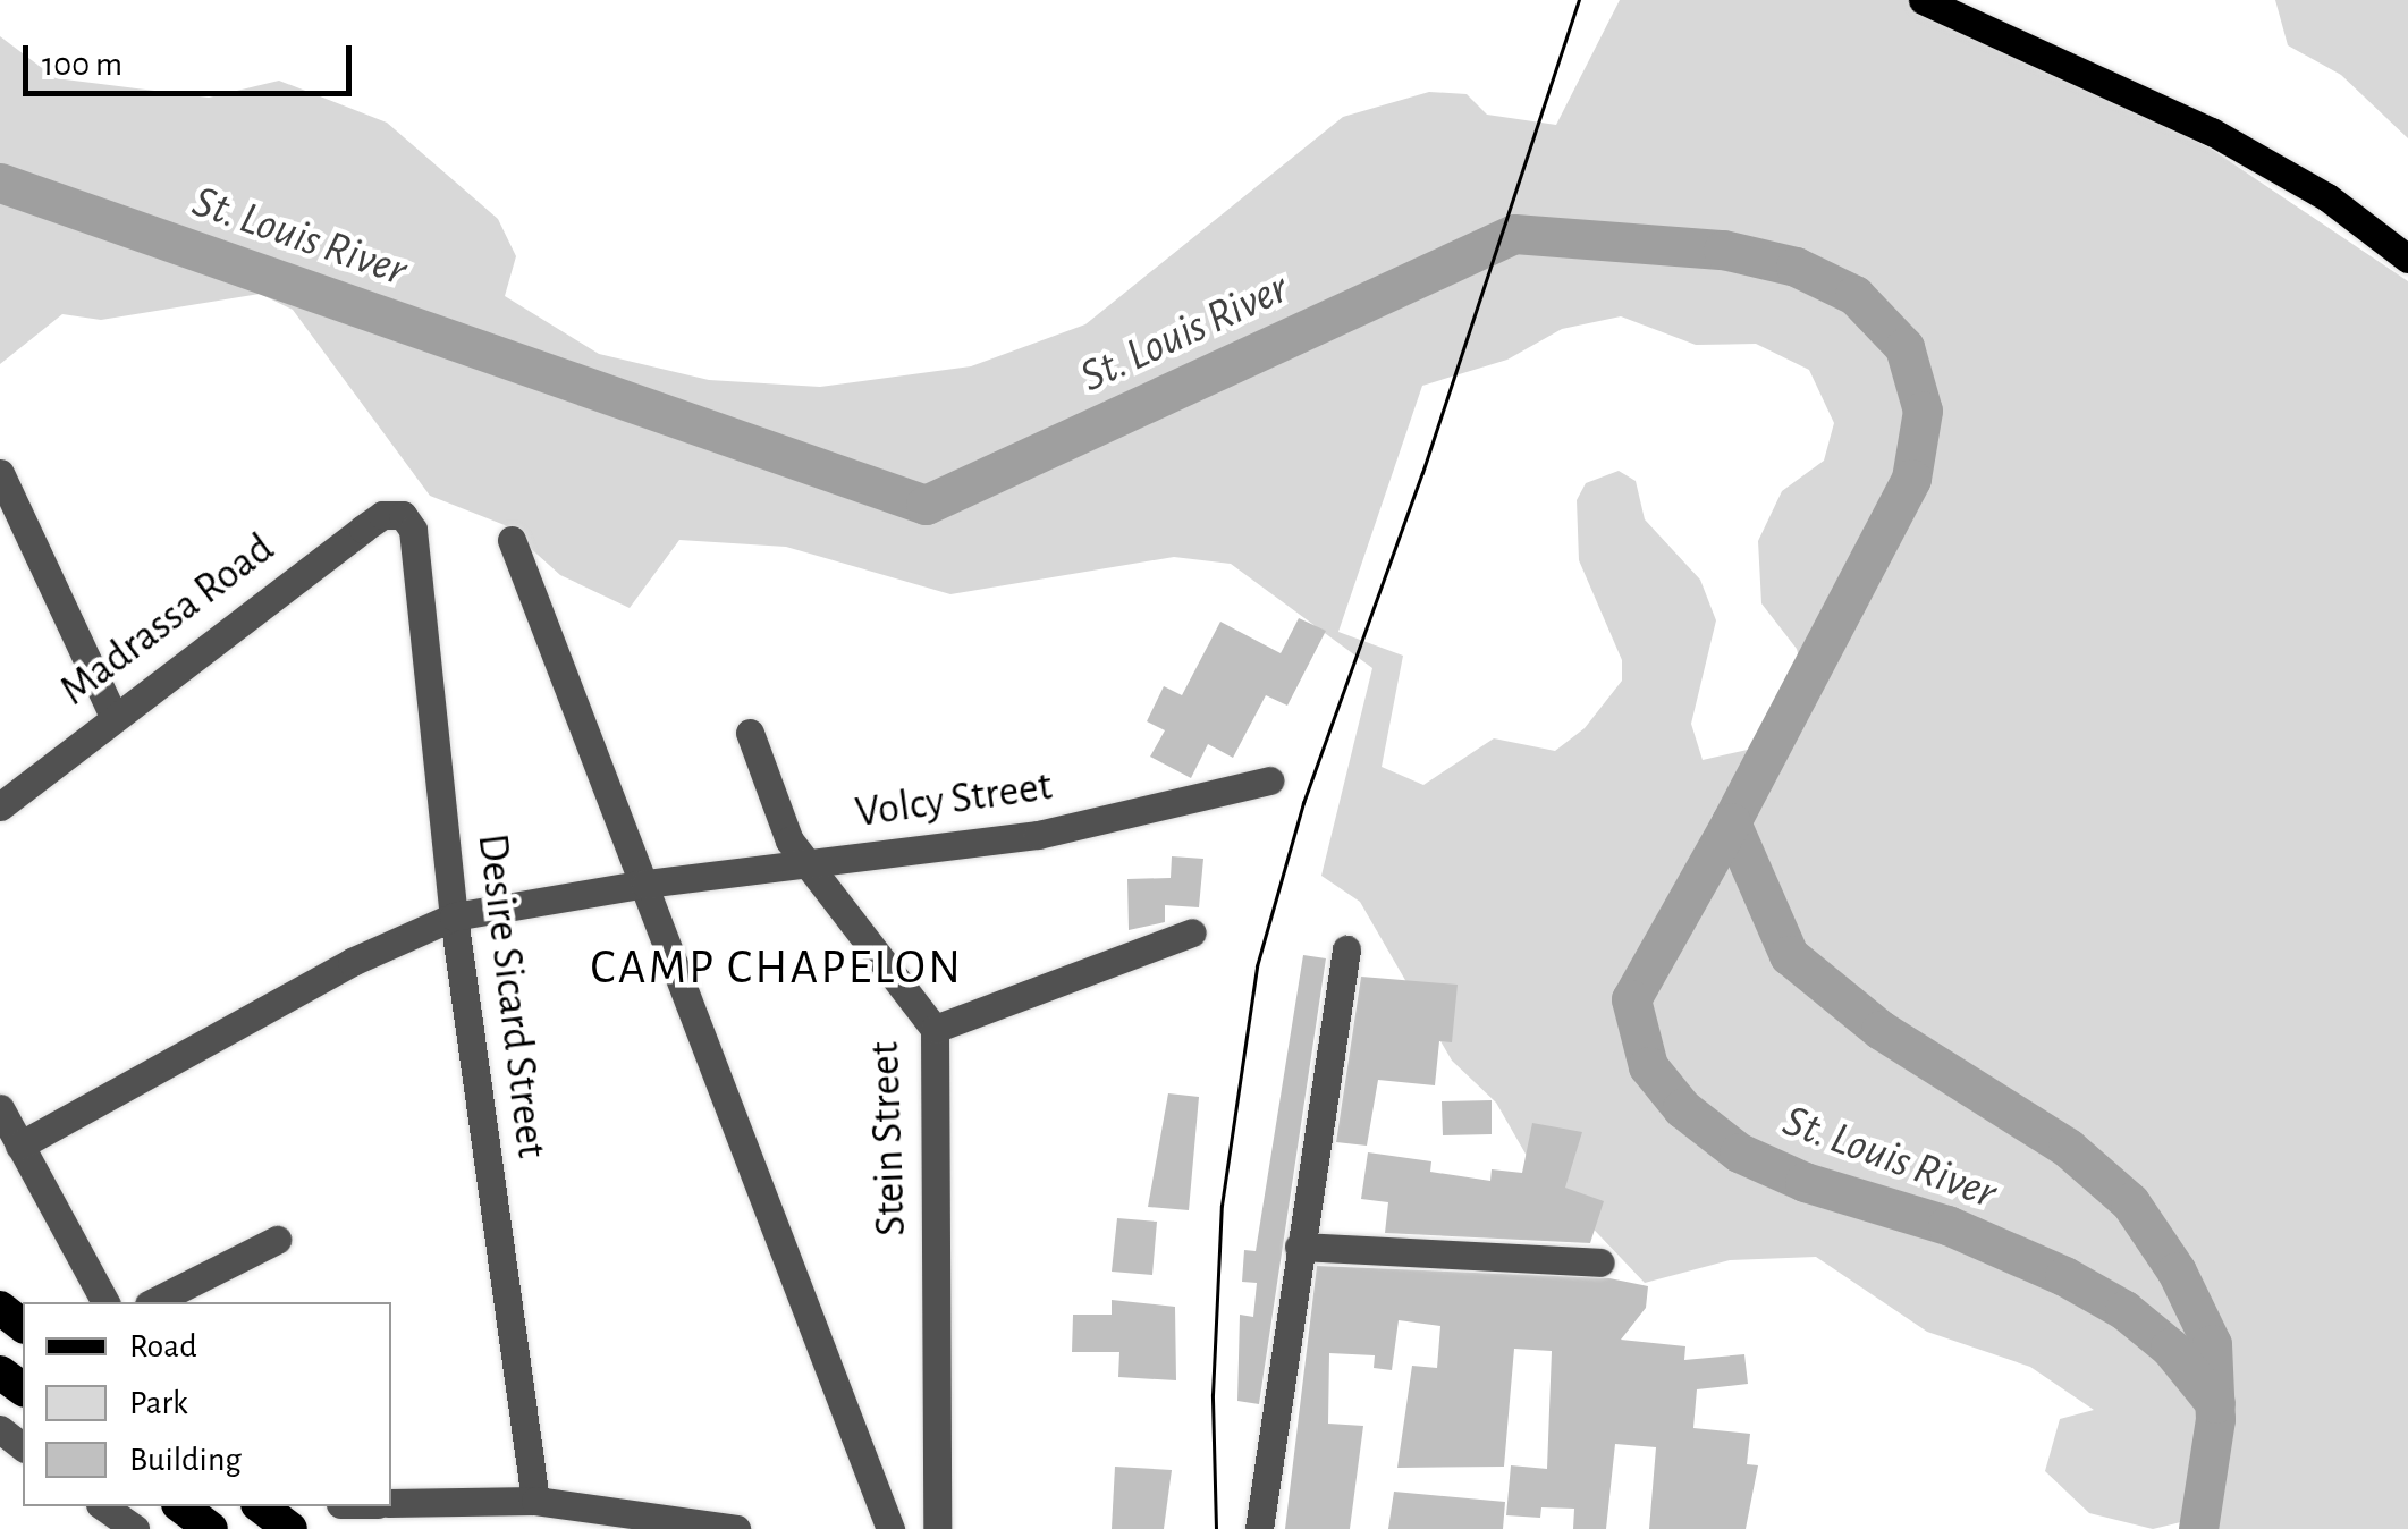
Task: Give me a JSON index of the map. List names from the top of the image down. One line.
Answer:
{"streets":{"street":["Madrassa Road","Volcy Street","Desire Sicard Street","Stein Street"]},"crossings":[["Madrassa Road","Desire Sicard Street"],["Volcy Street","Desire Sicard Street"],["Volcy Street","Stein Street"]],"districts":["CAMP CHAPELON"],"water":["St. Louis River"],"legend":["Road","Park","Building"],"scale_bar":"100 m"}
